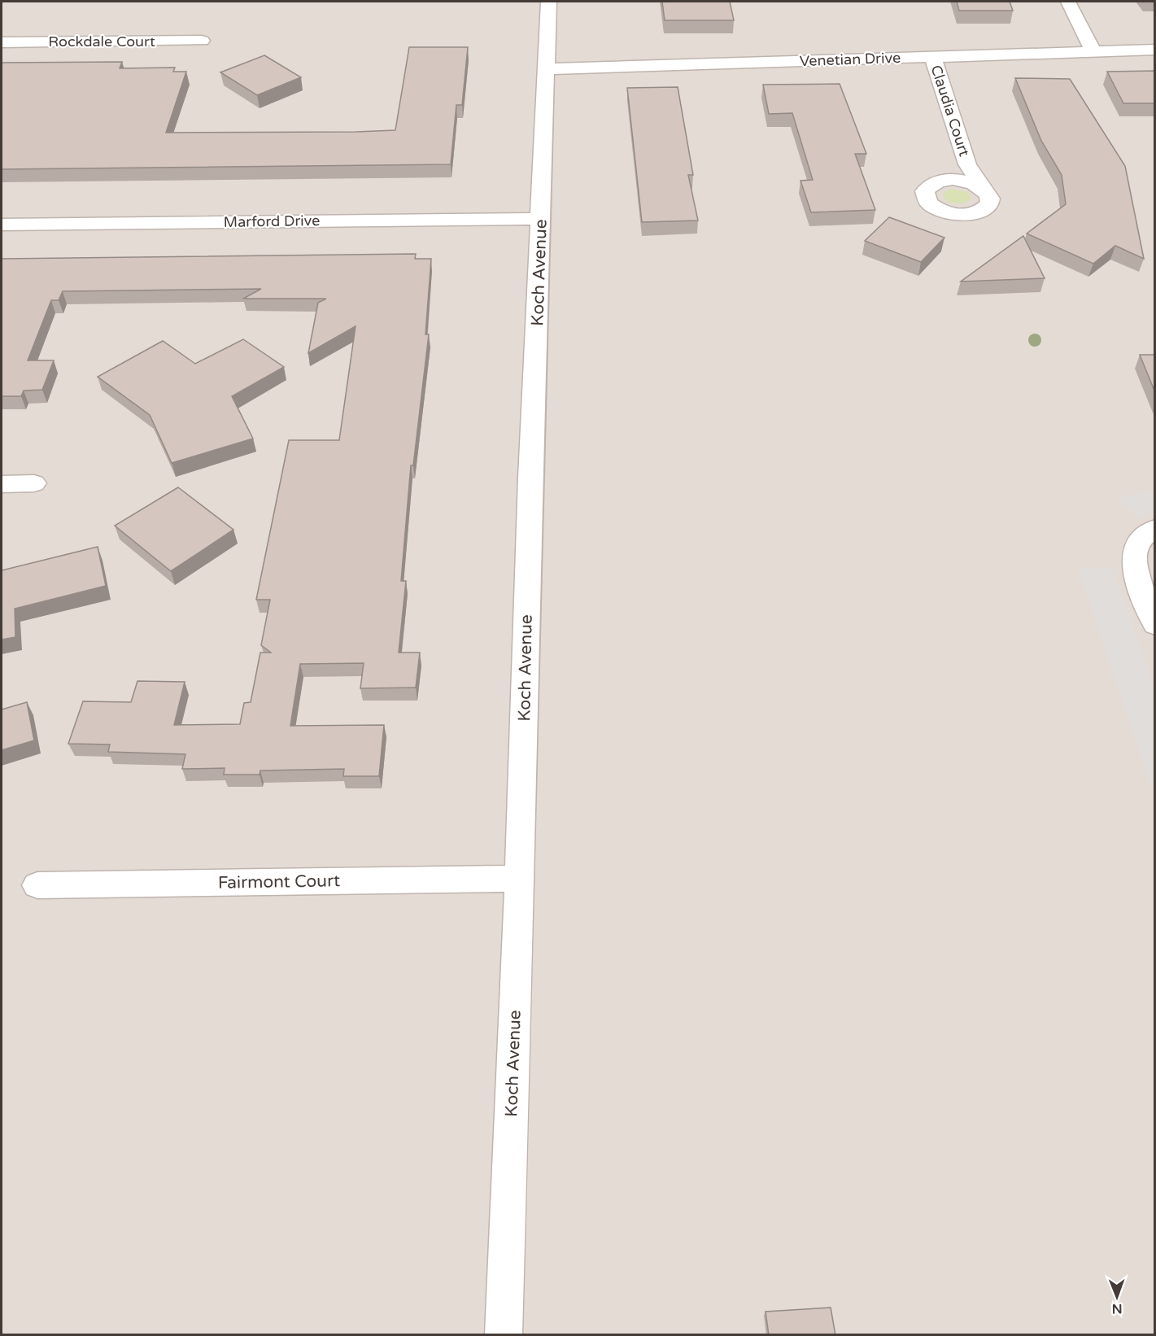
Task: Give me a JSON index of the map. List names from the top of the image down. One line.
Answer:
{"streets":{"street":["Rockdale Court","Venetian Drive","Claudia Court","Marford Drive","Koch Avenue","Fairmont Court"]},"crossings":[["Venetian Drive","Claudia Court"],["Venetian Drive","Koch Avenue"],["Marford Drive","Koch Avenue"],["Koch Avenue","Fairmont Court"]],"north":"bottom"}
